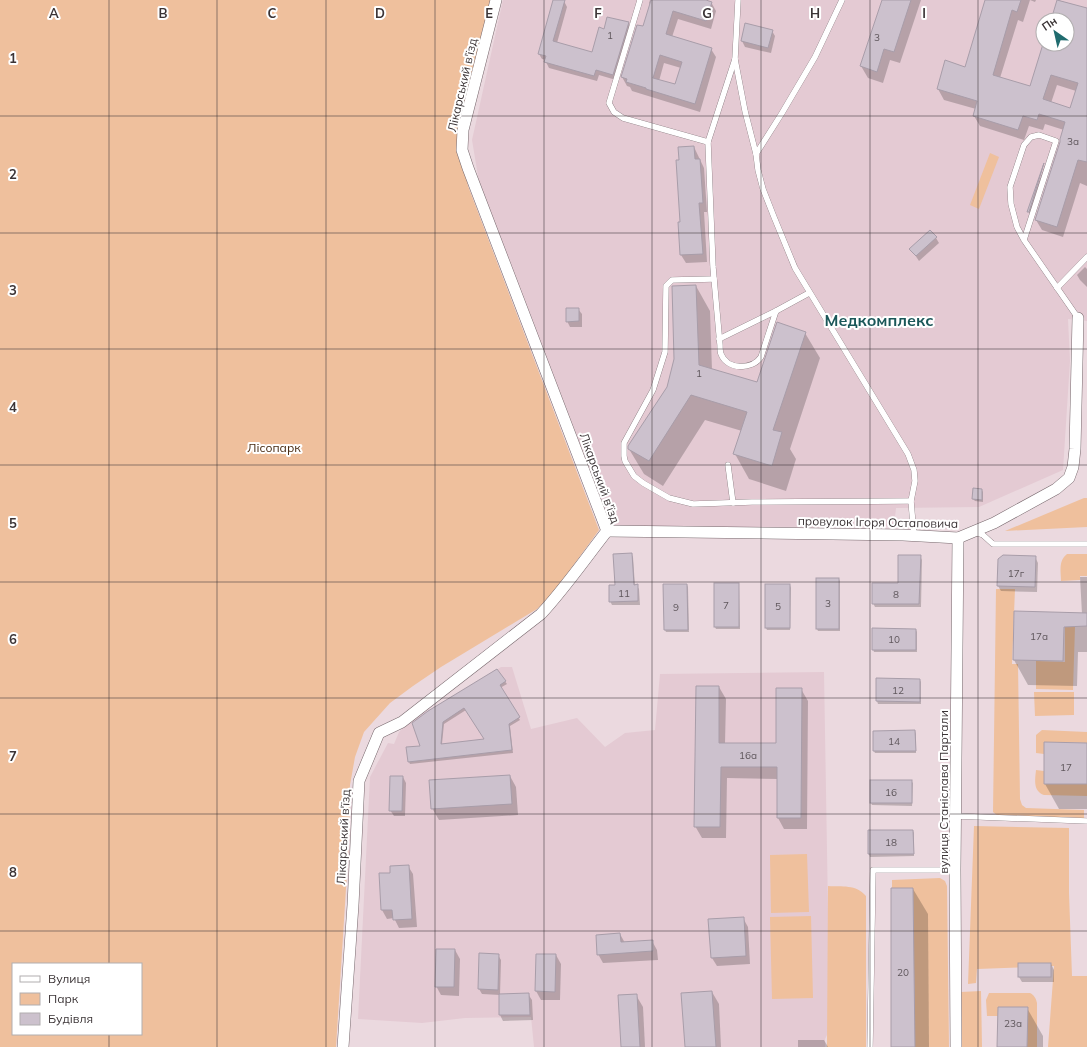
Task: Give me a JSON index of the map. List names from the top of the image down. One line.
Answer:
{"streets":{"street":["Лікарський в'їзд","провулок Ігоря Остаповича","вулиця Станіслава Партали"]},"crossings":[["Лікарський в'їзд","провулок Ігоря Остаповича"],["провулок Ігоря Остаповича","вулиця Станіслава Партали"]],"districts":["Медкомплекс"],"parks":["Лісопарк"],"house_numbers":["1","3","3а","1","17г","11","8","3","7","5","9","17а","10","12","14","16а","17","16","18","20","23а"],"legend":["Вулиця","Парк","Будівля"],"north":"top left","grid":{"columns":["A","B","C","D","E","F","G","H","I"],"rows":["1","2","3","4","5","6","7","8"]}}
